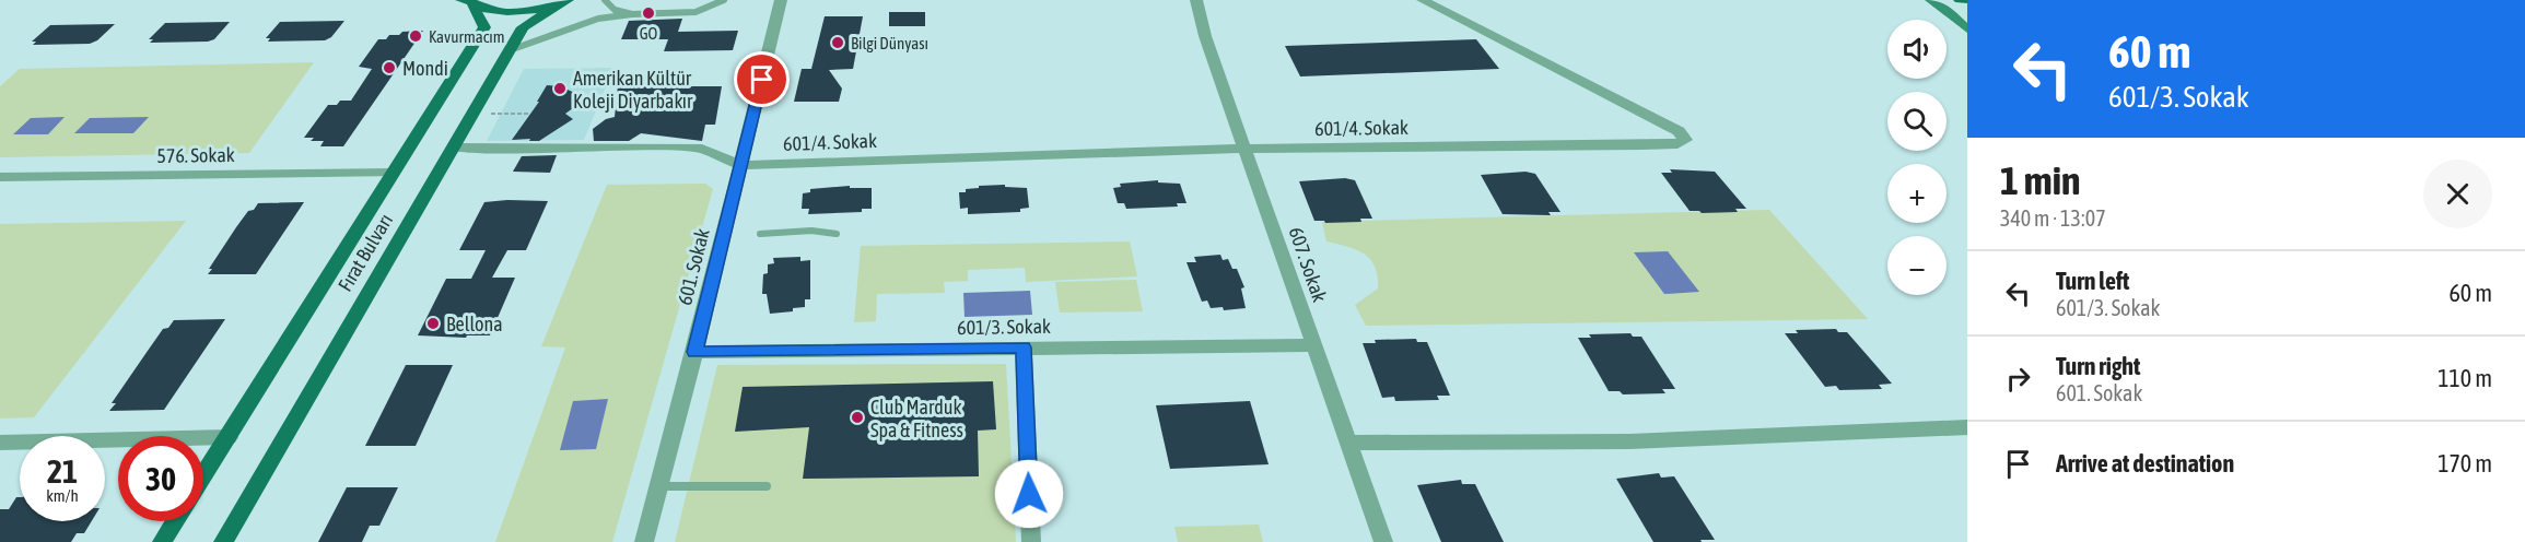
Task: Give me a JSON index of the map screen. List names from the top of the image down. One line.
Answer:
{"streets":{"main road":["Fırat Bulvarı"],"street":["601/4. Sokak","576. Sokak","607. Sokak","601. Sokak","601/3. Sokak"]},"crossings":[["601/4. Sokak","607. Sokak"],["601/4. Sokak","601. Sokak"],["576. Sokak","Fırat Bulvarı"],["607. Sokak","601/3. Sokak"],["601. Sokak","601/3. Sokak"]],"places":["GO","Kavurmacım","Bilgi Dünyası","Mondi","Amerikan Kültür Koleji Diyarbakır","Bellona","Club Marduk Spa & Fitness"],"page":{"turn":["60 m","601/3. Sokak"],"map_buttons":["+","−"],"heading":["1 min","340 m · 13:07"],"list":[{"name":"Turn left","note":"601/3. Sokak","value":"60 m"},{"name":"Turn right","note":"601. Sokak","value":"110 m"},{"name":"Arrive at destination","value":"170 m"}],"speed":"21 km/h","limit":"30"}}
